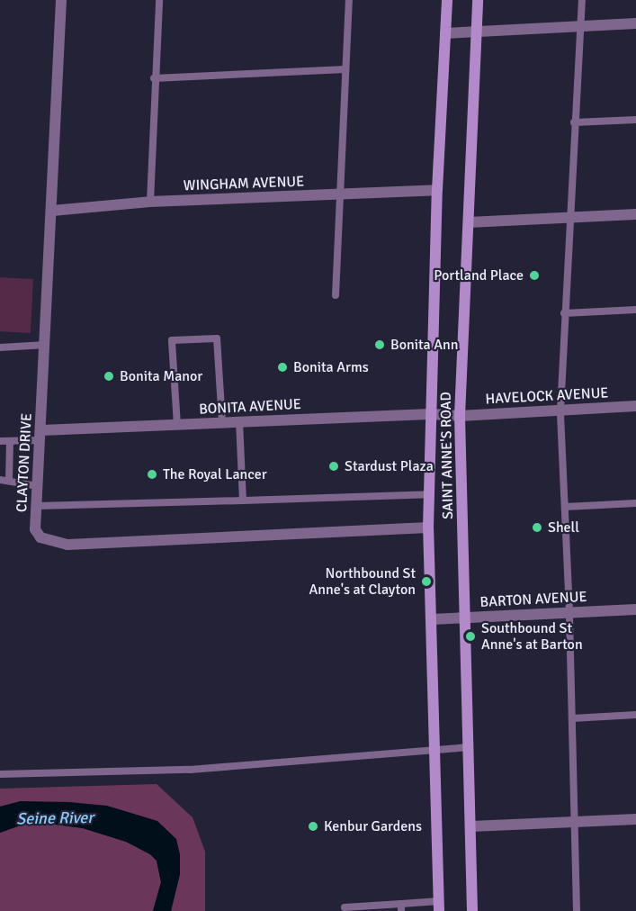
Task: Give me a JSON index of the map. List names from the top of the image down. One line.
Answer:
{"streets":{"main road":["SAINT ANNE'S ROAD"],"street":["WINGHAM AVENUE","HAVELOCK AVENUE","BONITA AVENUE","CLAYTON DRIVE","BARTON AVENUE"]},"crossings":[["WINGHAM AVENUE","SAINT ANNE'S ROAD"],["WINGHAM AVENUE","CLAYTON DRIVE"],["HAVELOCK AVENUE","BONITA AVENUE"],["HAVELOCK AVENUE","SAINT ANNE'S ROAD"],["BONITA AVENUE","SAINT ANNE'S ROAD"],["BONITA AVENUE","CLAYTON DRIVE"],["SAINT ANNE'S ROAD","CLAYTON DRIVE"],["SAINT ANNE'S ROAD","BARTON AVENUE"]],"water":["Seine River"],"places":["Portland Place","Bonita Ann","Bonita Arms","Bonita Manor","Stardust Plaza","The Royal Lancer","Shell","Northbound St Anne's at Clayton","Southbound St Anne's at Barton","Kenbur Gardens"]}
